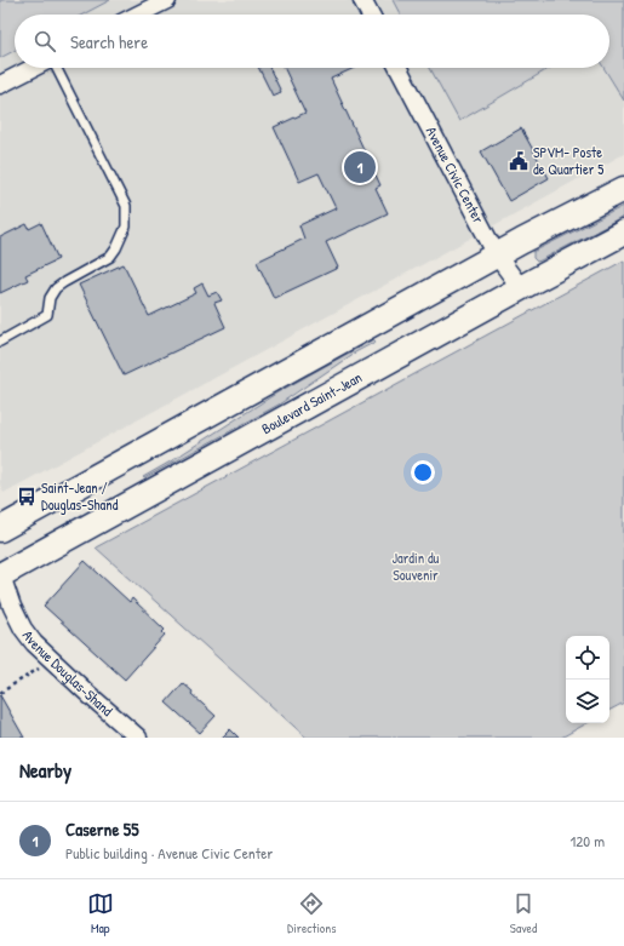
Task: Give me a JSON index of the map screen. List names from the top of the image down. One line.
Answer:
{"streets":{"main road":["Boulevard Saint-Jean"],"street":["Avenue Civic Center","Avenue Douglas-Shand"]},"crossings":[["Avenue Civic Center","Boulevard Saint-Jean"],["Boulevard Saint-Jean","Avenue Douglas-Shand"]],"parks":["Jardin du Souvenir"],"places":{"public building":["SPVM- Poste de Quartier 5"],"bus stop":["Saint-Jean / Douglas-Shand"]},"page":{"search":"Search here","pins":"1","heading":"Nearby","list":[{"mark":"1","name":"Caserne 55","note":"Public building · Avenue Civic Center","value":"120 m"}],"nav":["Map","Directions","Saved"]}}
